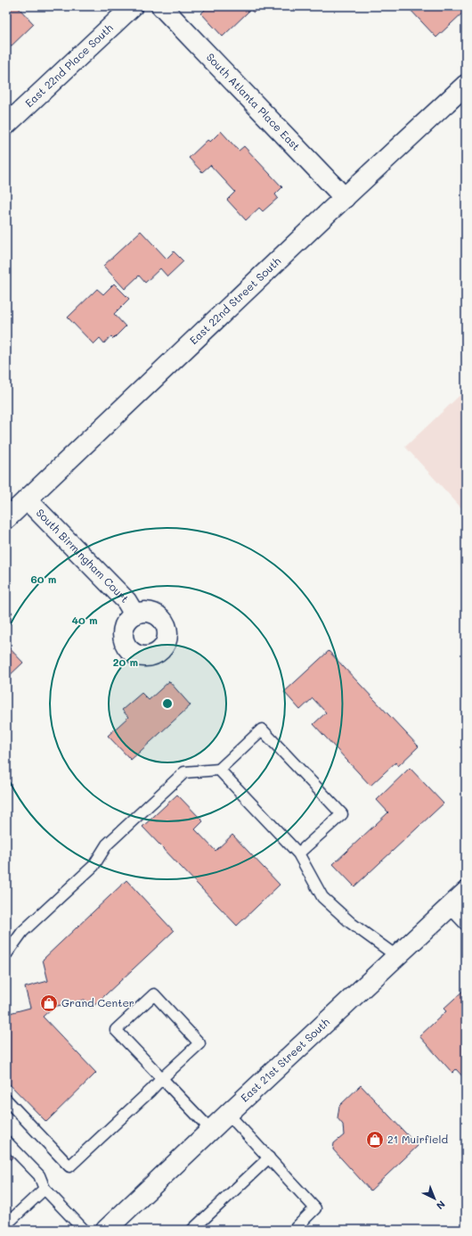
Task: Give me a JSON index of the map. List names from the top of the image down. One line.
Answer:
{"streets":{"street":["East 22nd Place South","South Atlanta Place East","East 22nd Street South","South Birmingham Court","East 21st Street South"]},"crossings":[["South Atlanta Place East","East 22nd Street South"],["East 22nd Street South","South Birmingham Court"]],"places":{"shop":["Grand Center","21 Muirfield"]},"north":"bottom right","rings":["60 m","40 m","20 m"]}
